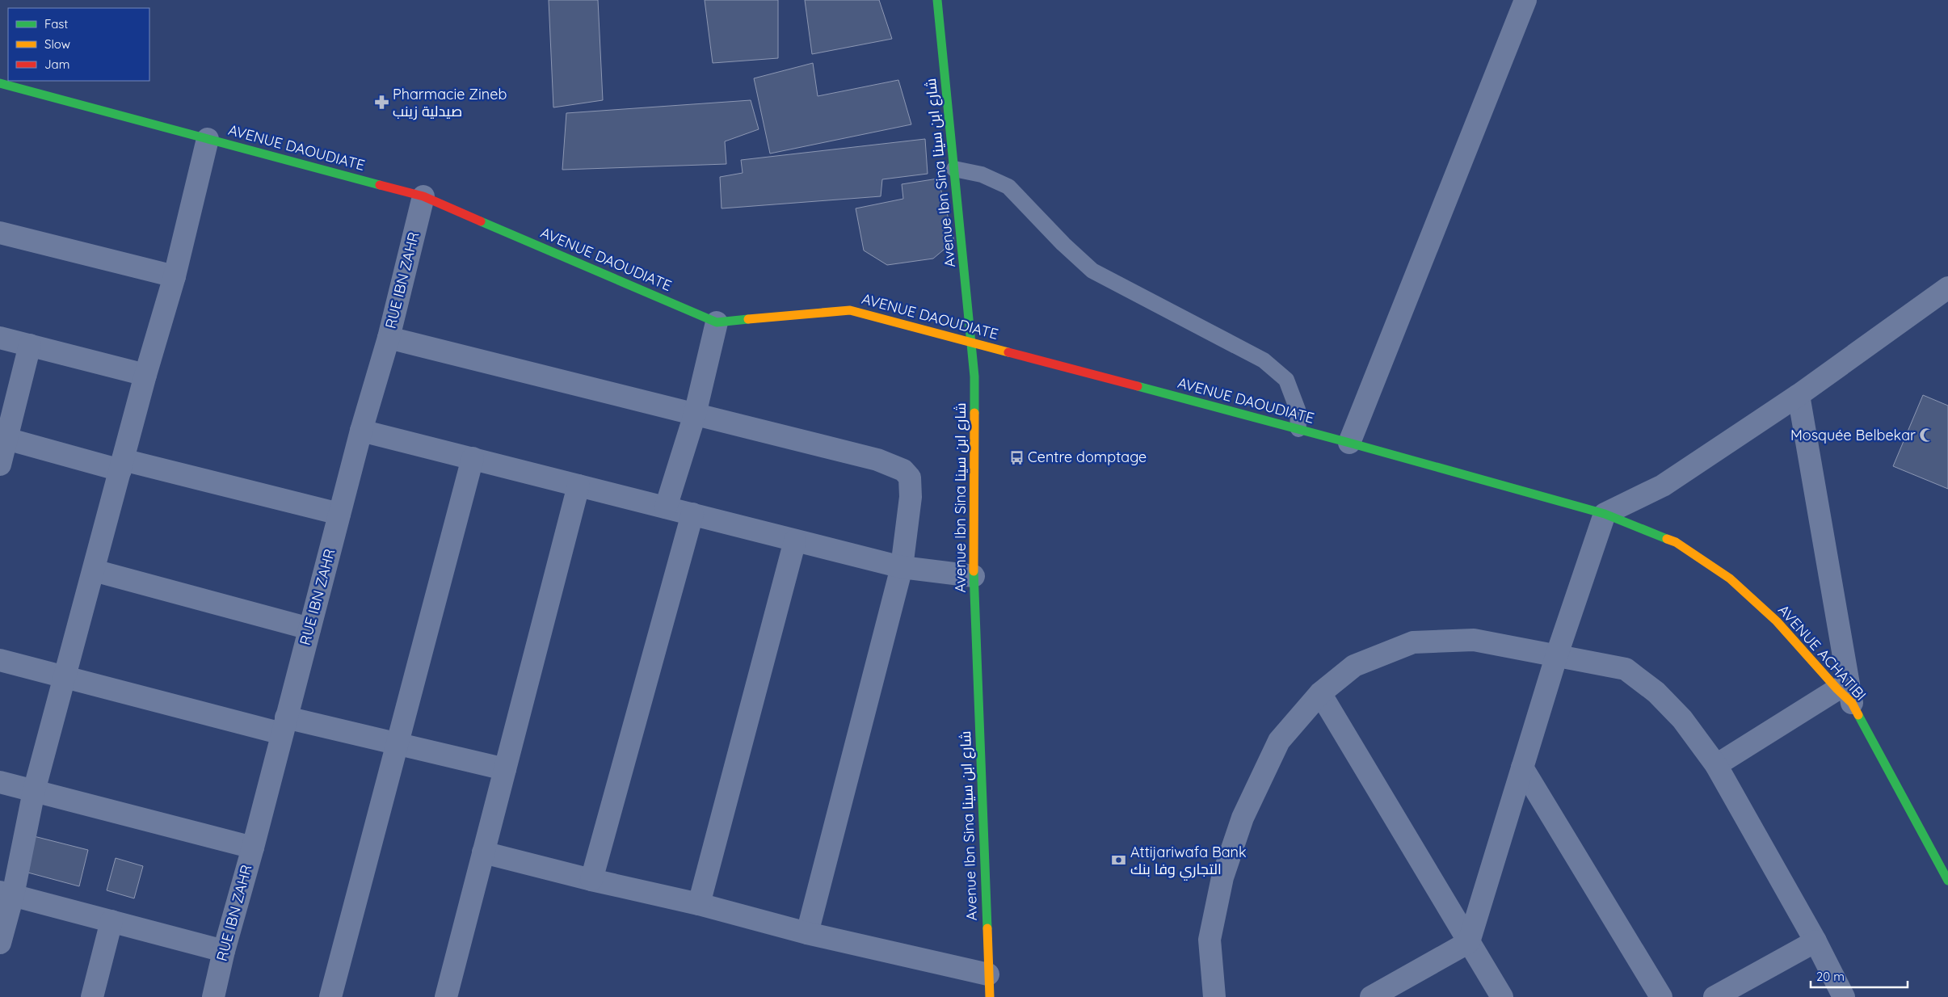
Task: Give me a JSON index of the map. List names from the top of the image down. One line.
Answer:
{"streets":{"street":["AVENUE DAOUDIATE","Avenue Ibn Sina شارع ابن سينا","RUE IBN ZAHR","AVENUE ACHATIBI"]},"crossings":[["AVENUE DAOUDIATE","Avenue Ibn Sina شارع ابن سينا"],["AVENUE DAOUDIATE","RUE IBN ZAHR"],["AVENUE DAOUDIATE","AVENUE ACHATIBI"]],"places":{"pharmacy":["Pharmacie Zineb صيدلية زينب"],"mosque":["Mosquée Belbekar"],"bus stop":["Centre domptage"],"bank":["Attijariwafa Bank التجاري وفا بنك"]},"legend":["Fast","Slow","Jam"],"scale_bar":"20 m"}
